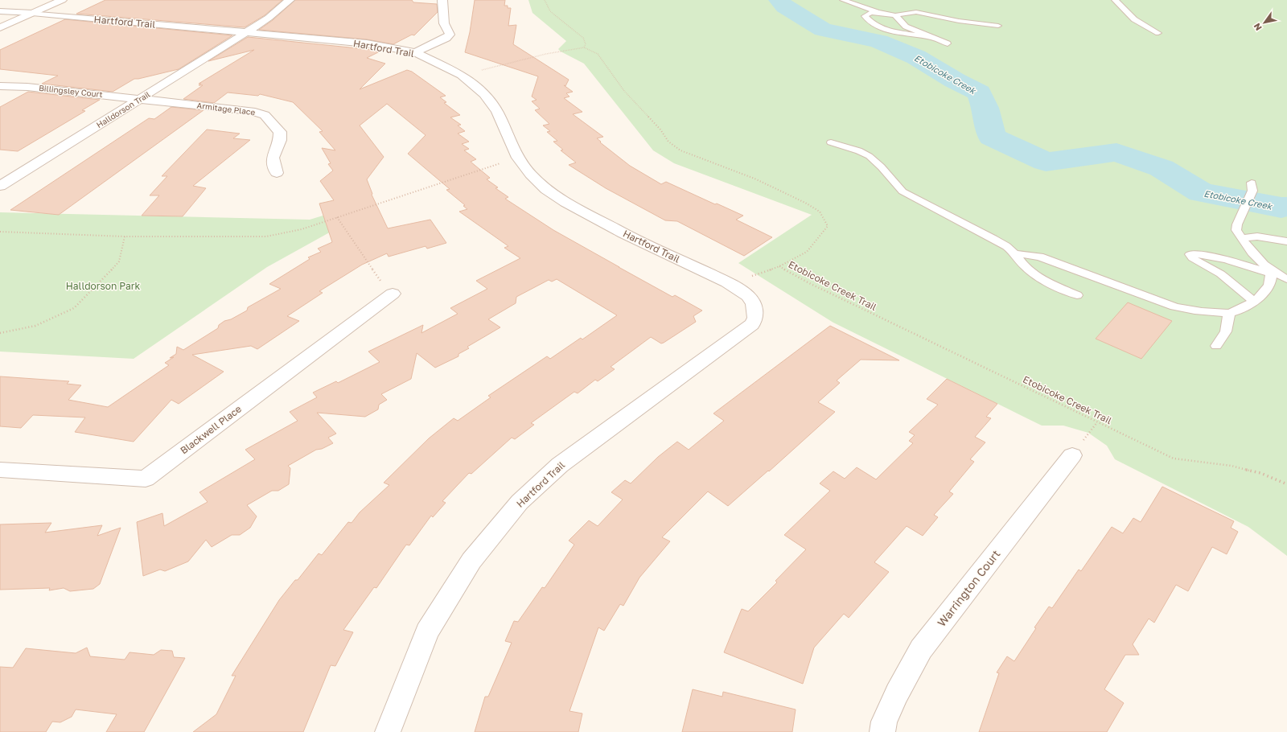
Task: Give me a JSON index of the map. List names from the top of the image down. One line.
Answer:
{"streets":{"street":["Hartford Trail","Billingsley Court","Armitage Place","Halldorson Trail","Blackwell Place","Warrington Court"],"path":["Etobicoke Creek Trail"]},"crossings":[["Hartford Trail","Halldorson Trail"],["Billingsley Court","Armitage Place"],["Billingsley Court","Halldorson Trail"],["Armitage Place","Halldorson Trail"]],"water":["Etobicoke Creek"],"parks":["Halldorson Park"],"north":"bottom left"}
